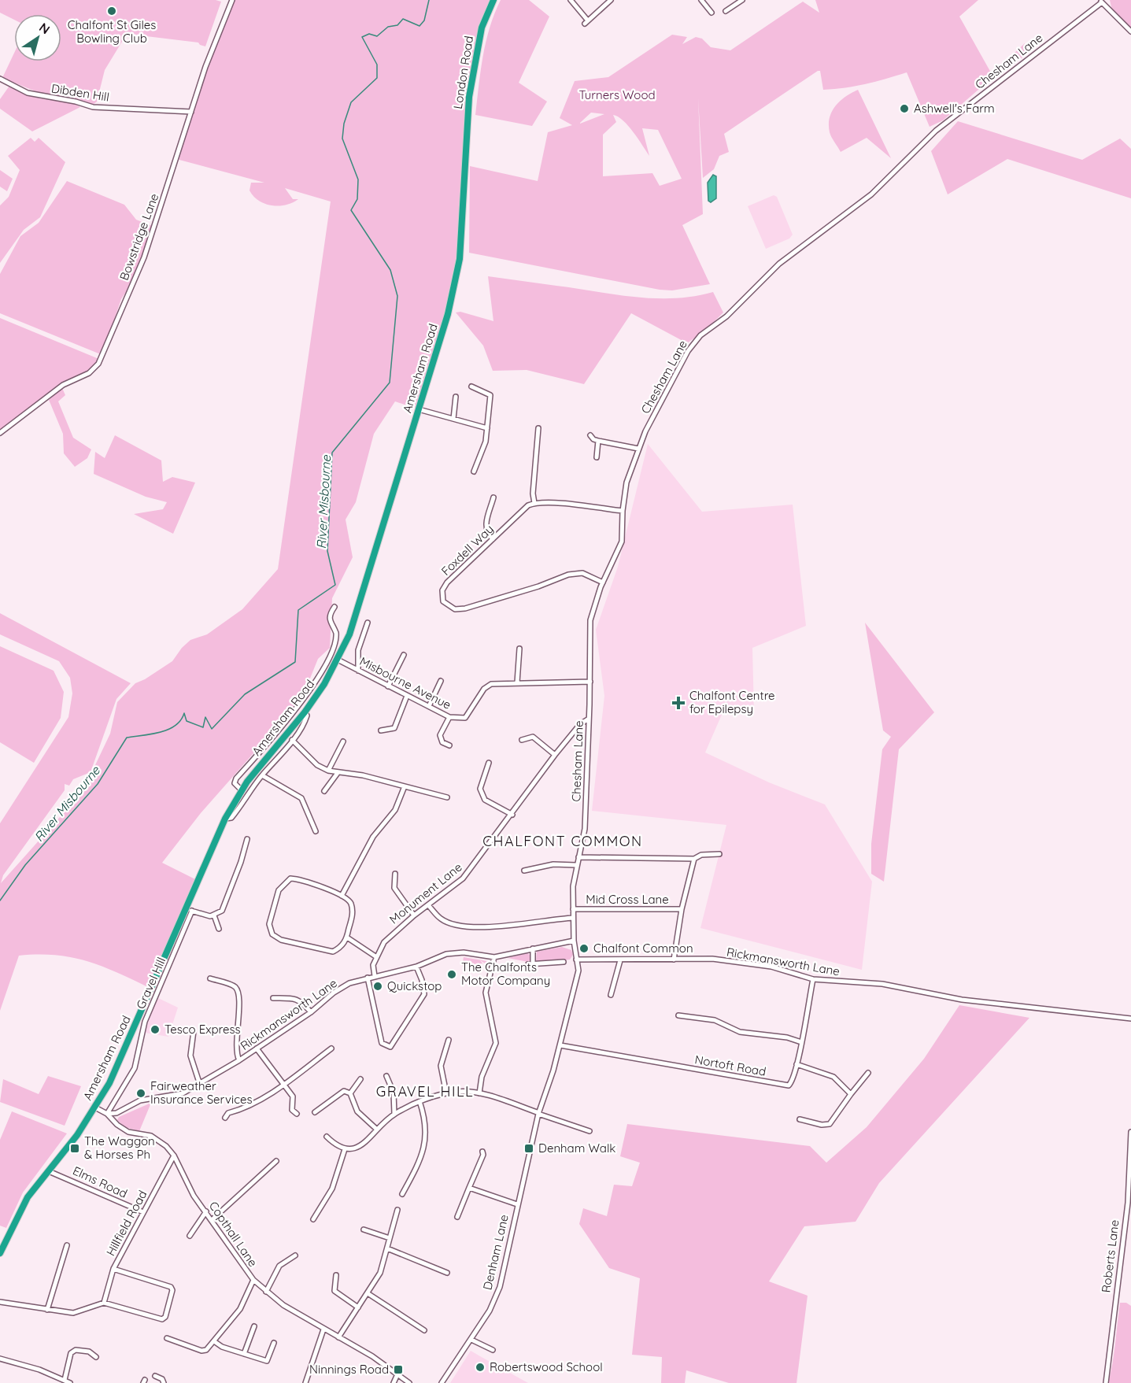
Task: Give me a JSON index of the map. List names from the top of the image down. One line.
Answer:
{"streets":{"highway":["London Road","Amersham Road"],"street":["Chesham Lane","Dibden Hill","Bowstridge Lane","Foxdell Way","Misbourne Avenue","Monument Lane","Mid Cross Lane","Rickmansworth Lane","Gravel Hill","Nortoft Road","Elms Road","Hillfield Road","Copthall Lane","Denham Lane","Roberts Lane"]},"crossings":[["Chesham Lane","Foxdell Way"],["Chesham Lane","Misbourne Avenue"],["Chesham Lane","Monument Lane"],["Chesham Lane","Mid Cross Lane"],["Chesham Lane","Rickmansworth Lane"],["London Road","Amersham Road"],["Dibden Hill","Bowstridge Lane"],["Amersham Road","Misbourne Avenue"],["Amersham Road","Gravel Hill"],["Amersham Road","Elms Road"],["Rickmansworth Lane","Gravel Hill"],["Rickmansworth Lane","Nortoft Road"],["Rickmansworth Lane","Copthall Lane"],["Rickmansworth Lane","Denham Lane"],["Gravel Hill","Copthall Lane"],["Nortoft Road","Denham Lane"],["Elms Road","Hillfield Road"],["Hillfield Road","Copthall Lane"]],"districts":["CHALFONT COMMON","GRAVEL HILL"],"water":["River Misbourne"],"parks":["Turners Wood"],"places":{"other":["Chalfont St Giles Bowling Club","Ashwell's Farm","Chalfont Common","The Chalfonts Motor Company","Quickstop","Tesco Express","Fairweather Insurance Services","Robertswood School"],"health":["Chalfont Centre for Epilepsy"],"transit":["The Waggon & Horses Ph","Denham Walk","Ninnings Road"]},"north":"top right"}
